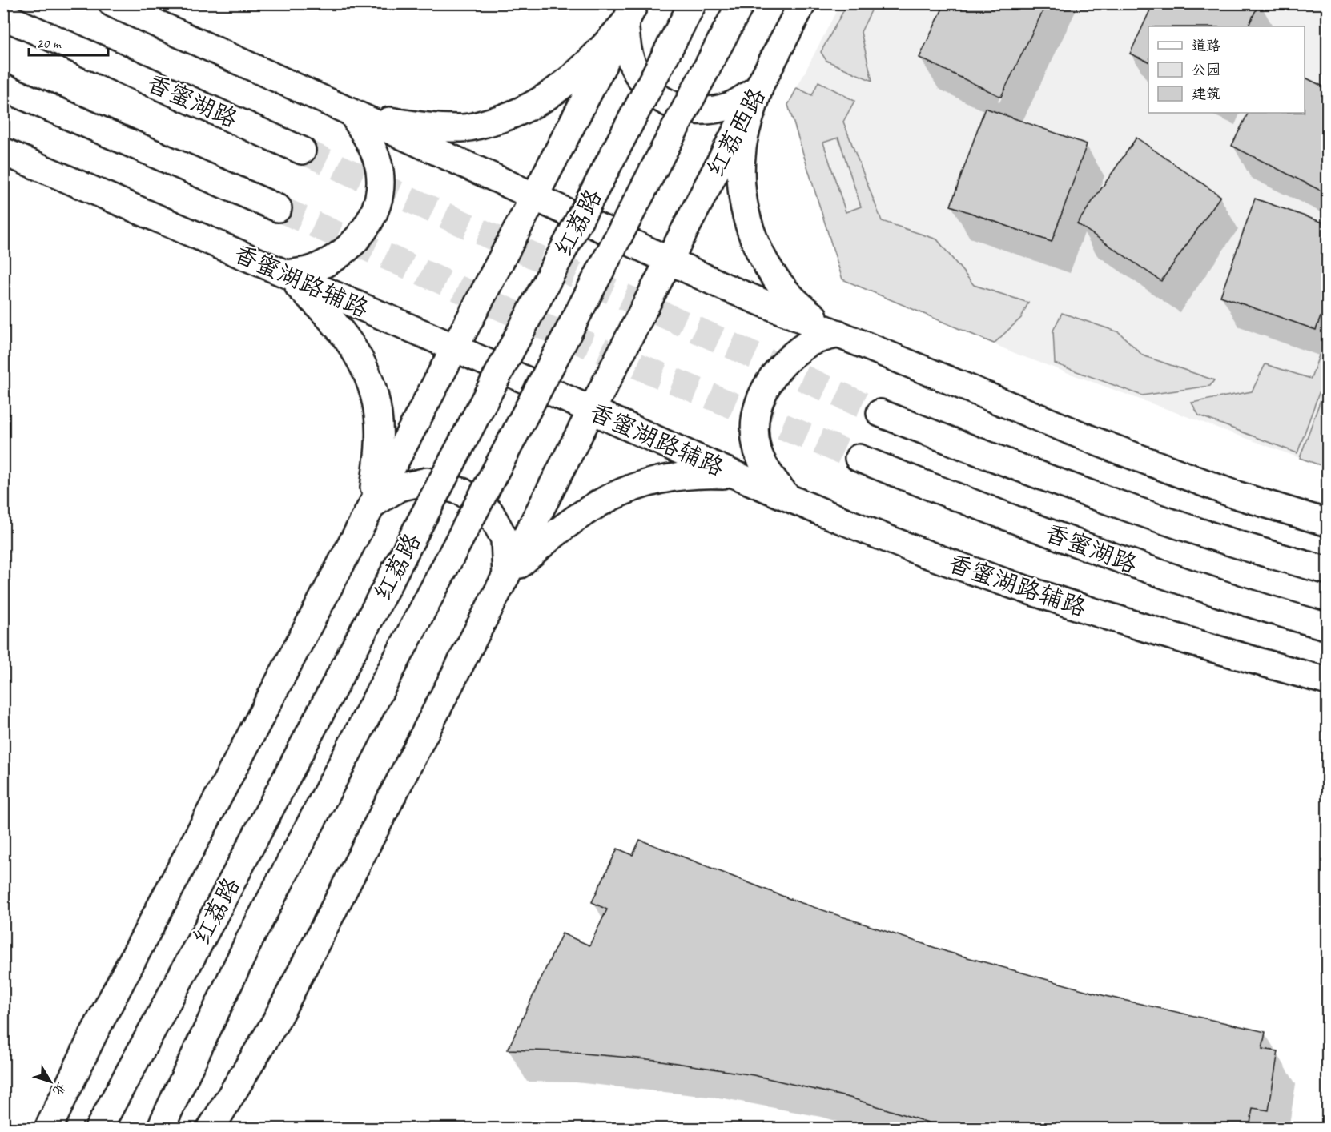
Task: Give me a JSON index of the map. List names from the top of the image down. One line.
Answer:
{"streets":{"main road":["香蜜湖路","红荔西路","红荔路","香蜜湖路辅路"]},"legend":["道路","公园","建筑"],"scale_bar":"20 m","north":"bottom right"}
